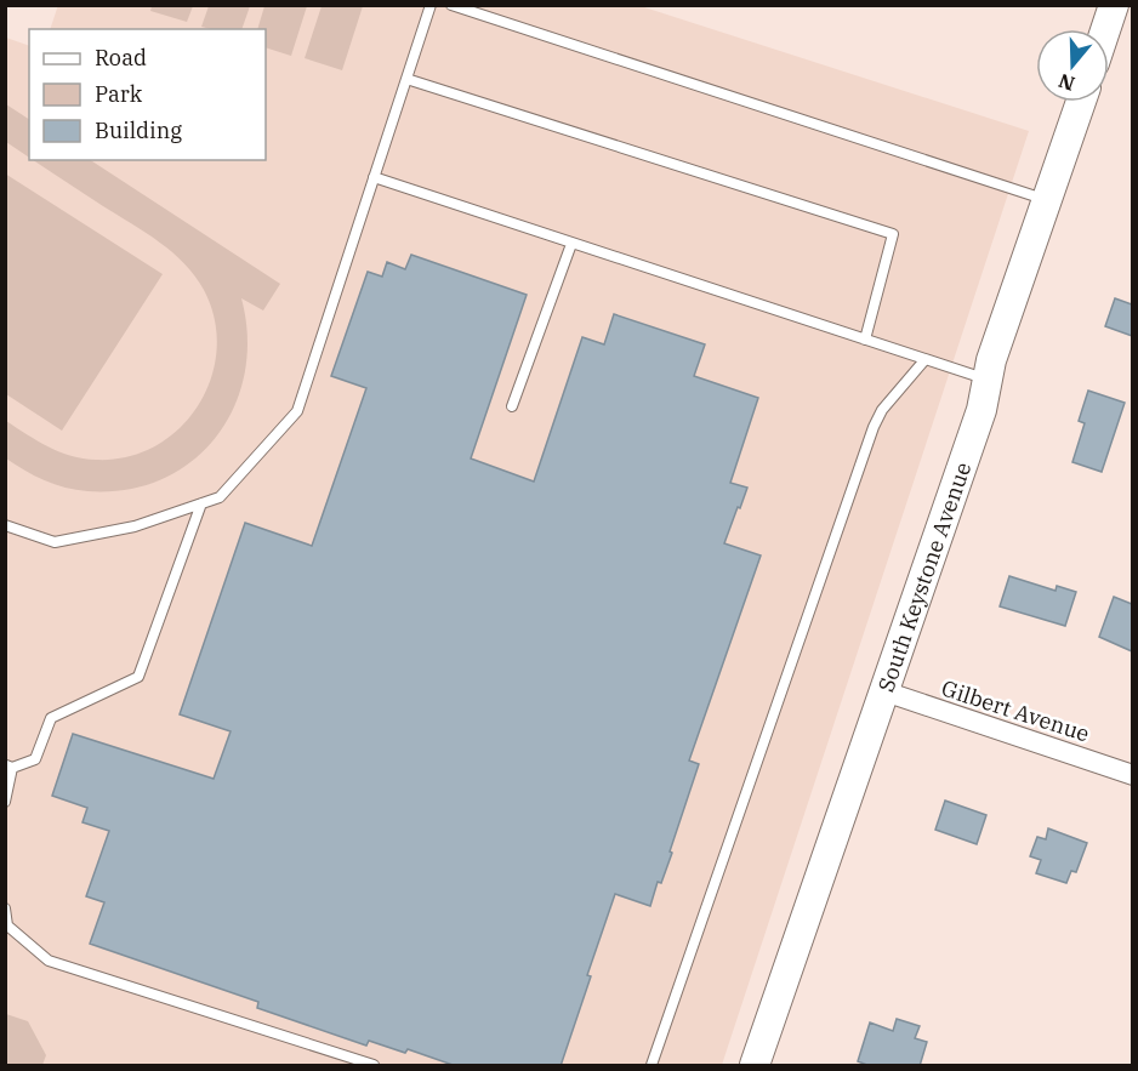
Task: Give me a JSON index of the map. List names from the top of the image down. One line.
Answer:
{"streets":{"main road":["South Keystone Avenue"],"street":["Gilbert Avenue"]},"crossings":[["South Keystone Avenue","Gilbert Avenue"]],"legend":["Road","Park","Building"],"north":"bottom"}
